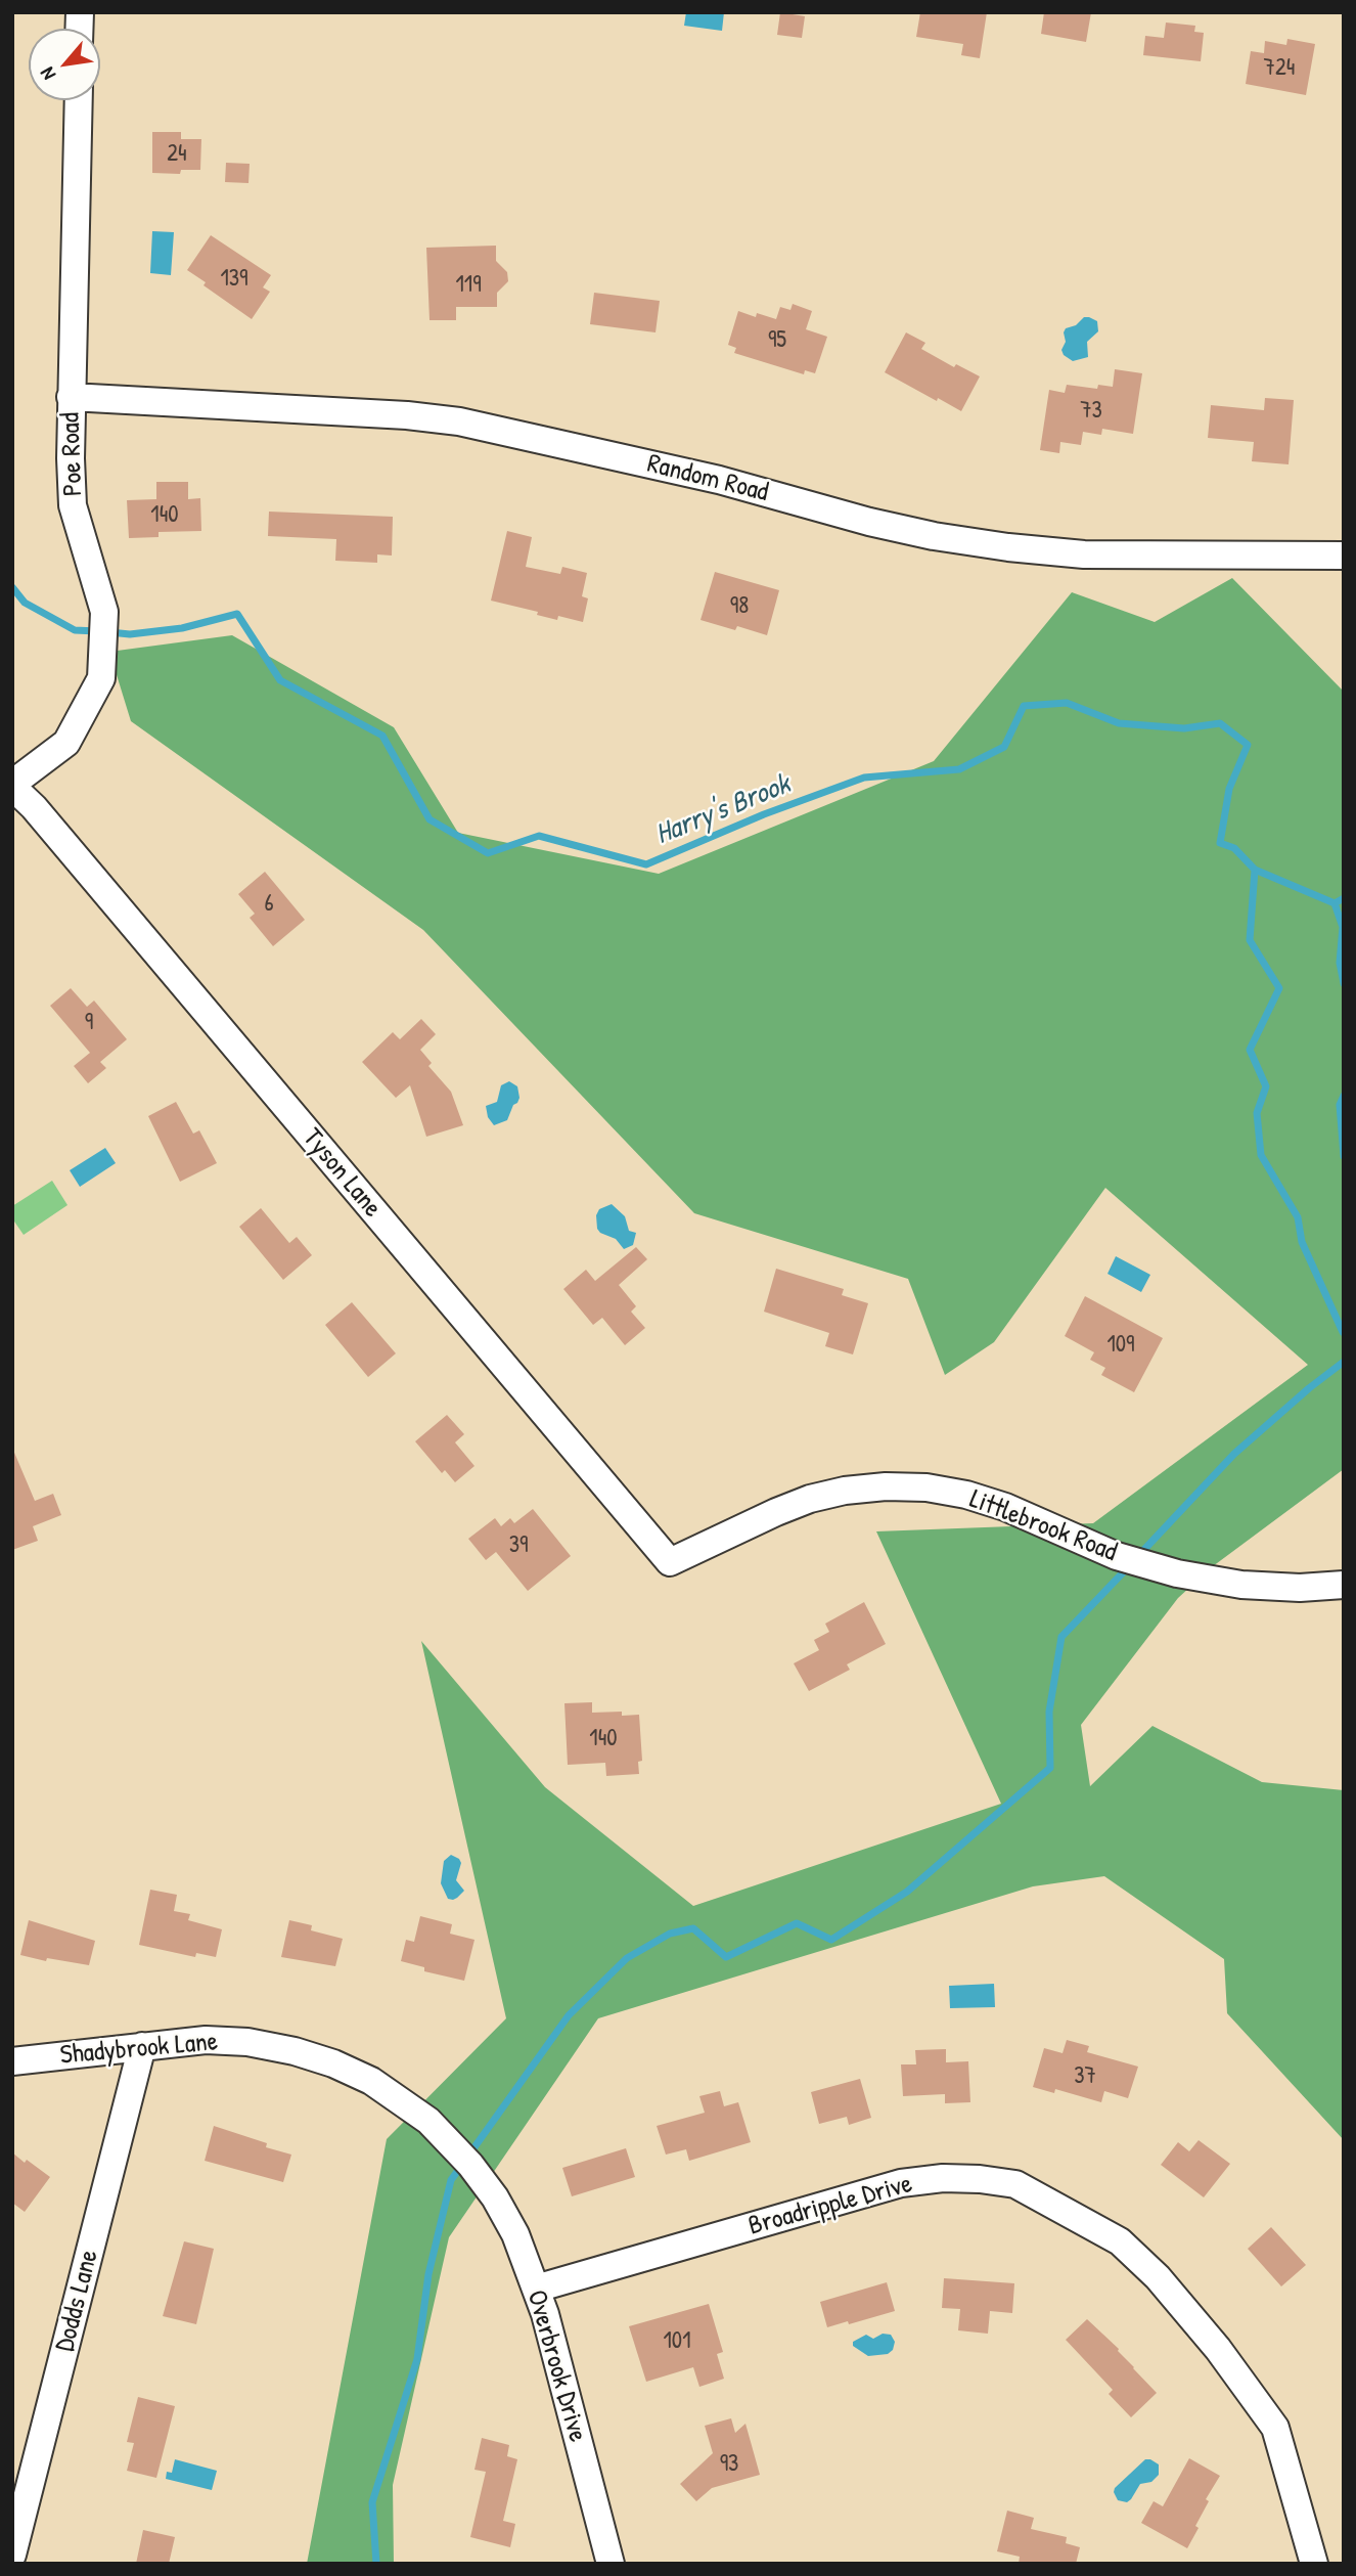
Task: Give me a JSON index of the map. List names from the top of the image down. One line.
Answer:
{"streets":{"street":["Poe Road","Random Road","Tyson Lane","Littlebrook Road","Shadybrook Lane","Broadripple Drive","Dodds Lane","Overbrook Drive"]},"crossings":[["Poe Road","Random Road"],["Poe Road","Tyson Lane"],["Tyson Lane","Littlebrook Road"],["Shadybrook Lane","Dodds Lane"],["Shadybrook Lane","Overbrook Drive"],["Broadripple Drive","Overbrook Drive"]],"water":["Harry's Brook"],"house_numbers":["724","24","139","119","95","73","140","98","6","9","109","39","140","37","101","93"],"north":"bottom left"}
